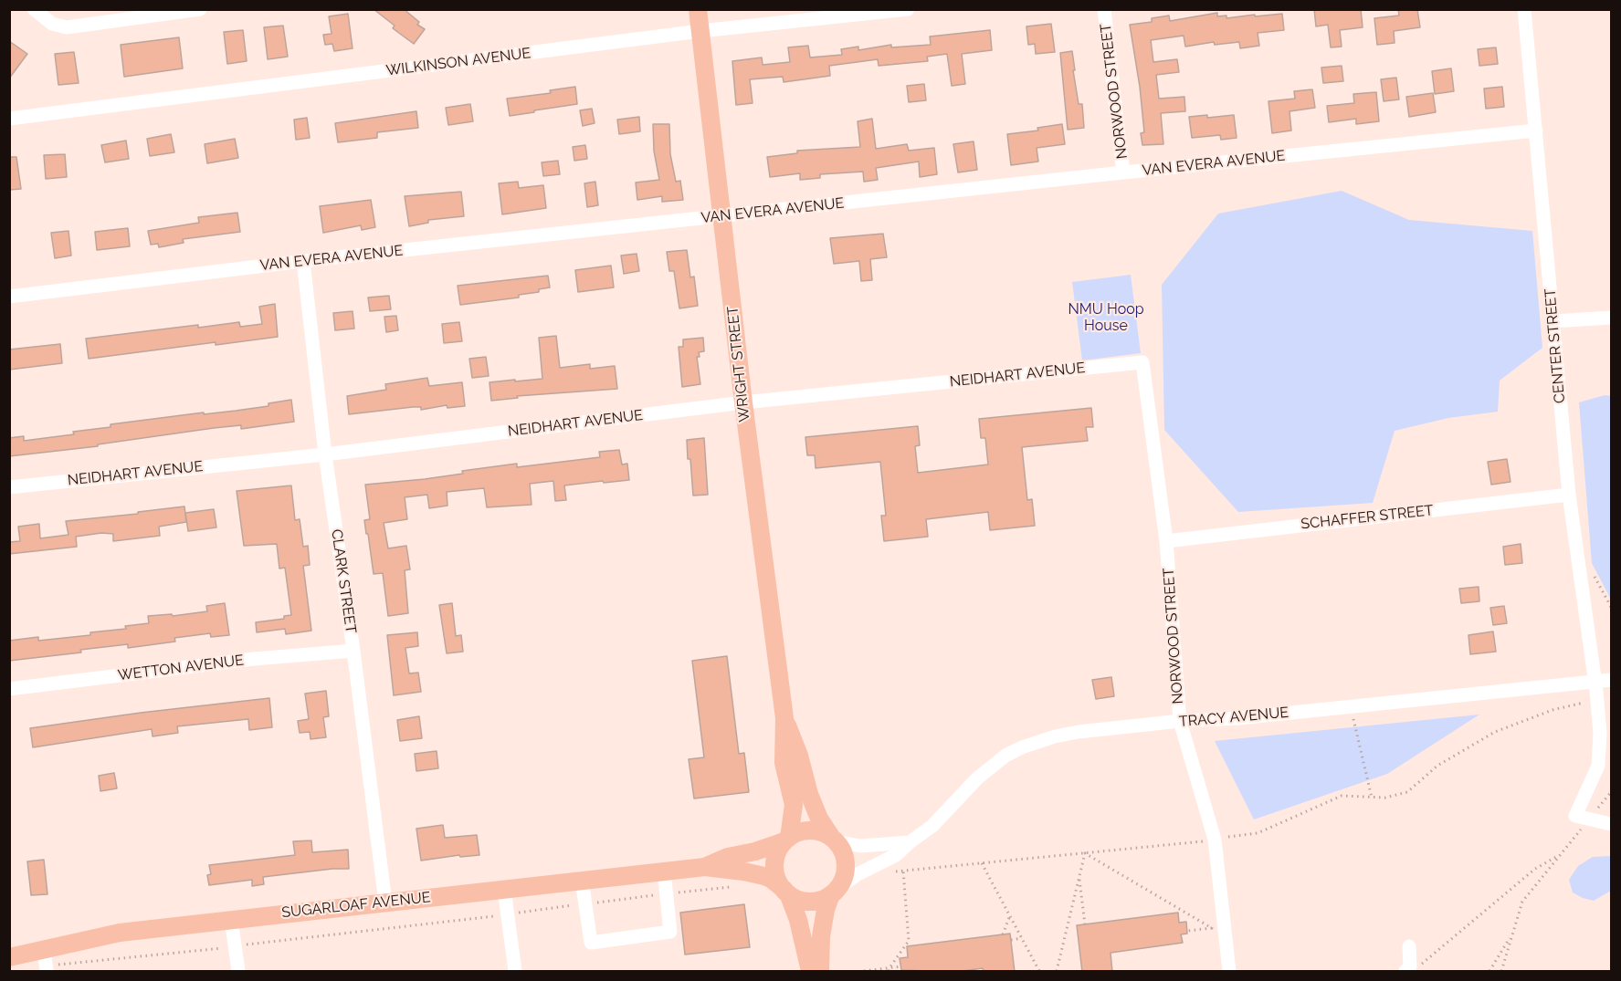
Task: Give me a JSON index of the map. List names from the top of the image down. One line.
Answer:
{"streets":{"main road":["WRIGHT STREET","SUGARLOAF AVENUE"],"street":["WILKINSON AVENUE","NORWOOD STREET","VAN EVERA AVENUE","CENTER STREET","NEIDHART AVENUE","SCHAFFER STREET","CLARK STREET","WETTON AVENUE","TRACY AVENUE"]},"crossings":[["WILKINSON AVENUE","WRIGHT STREET"],["NORWOOD STREET","VAN EVERA AVENUE"],["NORWOOD STREET","NEIDHART AVENUE"],["NORWOOD STREET","SCHAFFER STREET"],["NORWOOD STREET","TRACY AVENUE"],["VAN EVERA AVENUE","CENTER STREET"],["VAN EVERA AVENUE","WRIGHT STREET"],["VAN EVERA AVENUE","CLARK STREET"],["CENTER STREET","SCHAFFER STREET"],["CENTER STREET","TRACY AVENUE"],["WRIGHT STREET","NEIDHART AVENUE"],["WRIGHT STREET","TRACY AVENUE"],["WRIGHT STREET","SUGARLOAF AVENUE"],["NEIDHART AVENUE","CLARK STREET"],["CLARK STREET","WETTON AVENUE"],["CLARK STREET","SUGARLOAF AVENUE"],["TRACY AVENUE","SUGARLOAF AVENUE"]],"parks":["NMU Hoop House"]}
